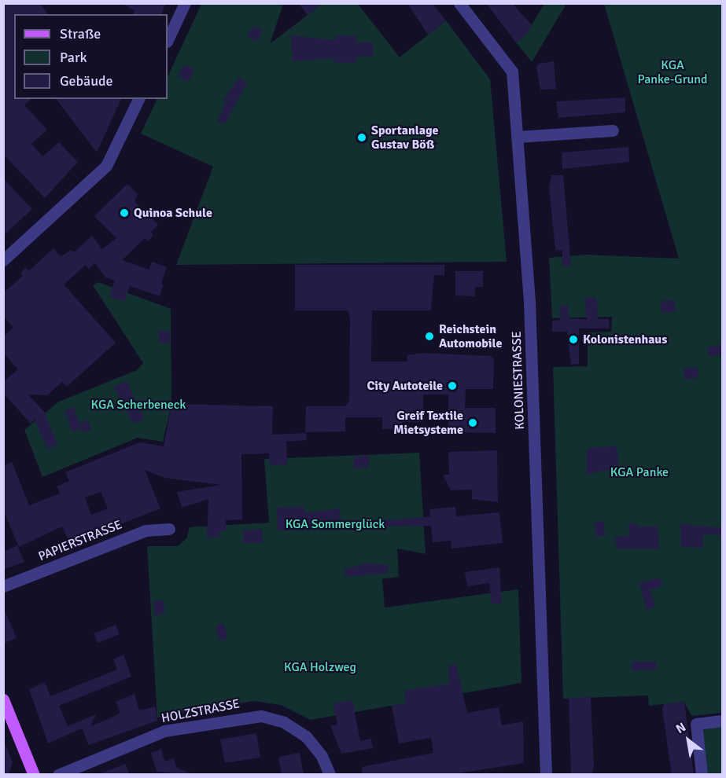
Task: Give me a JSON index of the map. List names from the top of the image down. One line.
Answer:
{"streets":{"street":["KOLONIESTRASSE","PAPIERSTRASSE","HOLZSTRASSE"]},"parks":["KGA Panke-Grund","KGA Scherbeneck","KGA Panke","KGA Sommerglück","KGA Holzweg"],"places":["Sportanlage Gustav Böß","Quinoa Schule","Reichstein Automobile","Kolonistenhaus","City Autoteile","Greif Textile Mietsysteme"],"legend":["Straße","Park","Gebäude"],"north":"top left"}
